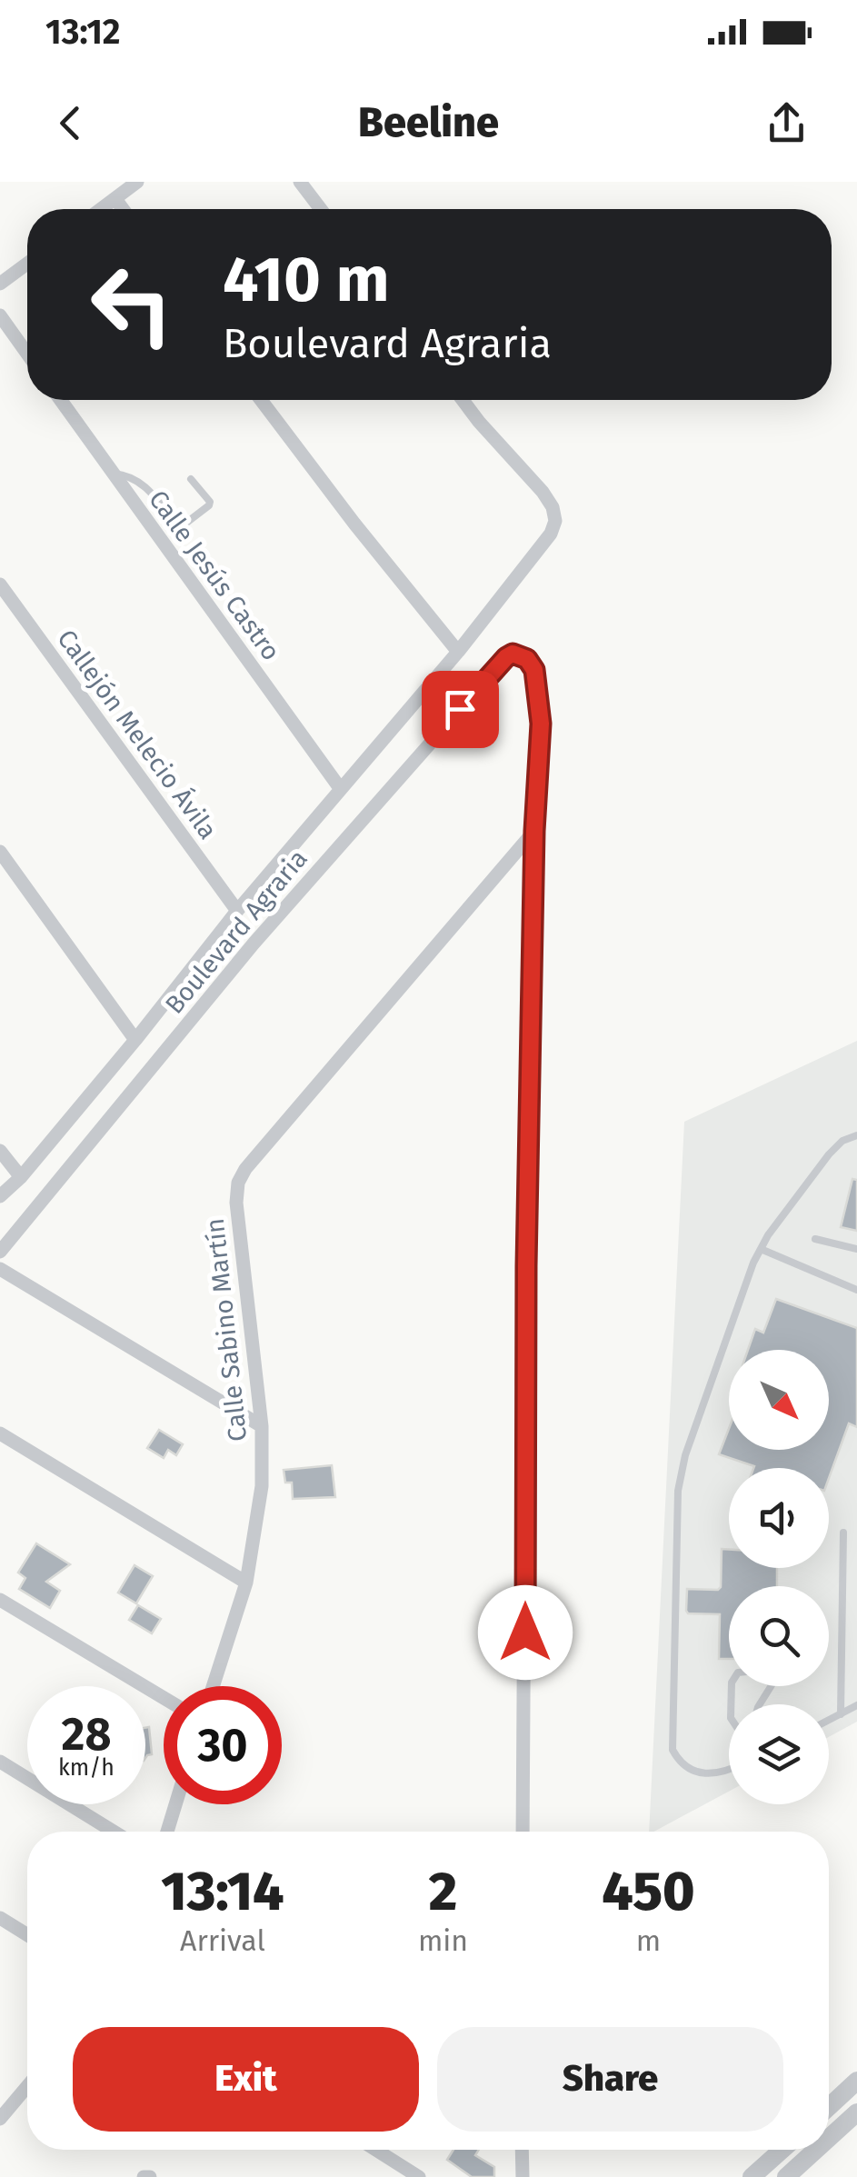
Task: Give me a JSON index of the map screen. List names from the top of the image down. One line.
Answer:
{"streets":{"street":["Calle Jesús Castro","Callejón Melecio Ávila","Boulevard Agraria","Calle Sabino Martín"]},"crossings":[["Boulevard Agraria","Calle Sabino Martín"]],"north":"bottom right","page":{"status":"13:12","header":"Beeline","turn":["410 m","Boulevard Agraria"],"speed":"28 km/h","limit":"30","eta":["13:14","Arrival","2","min","450","m"],"buttons":["Exit","Share"]}}
